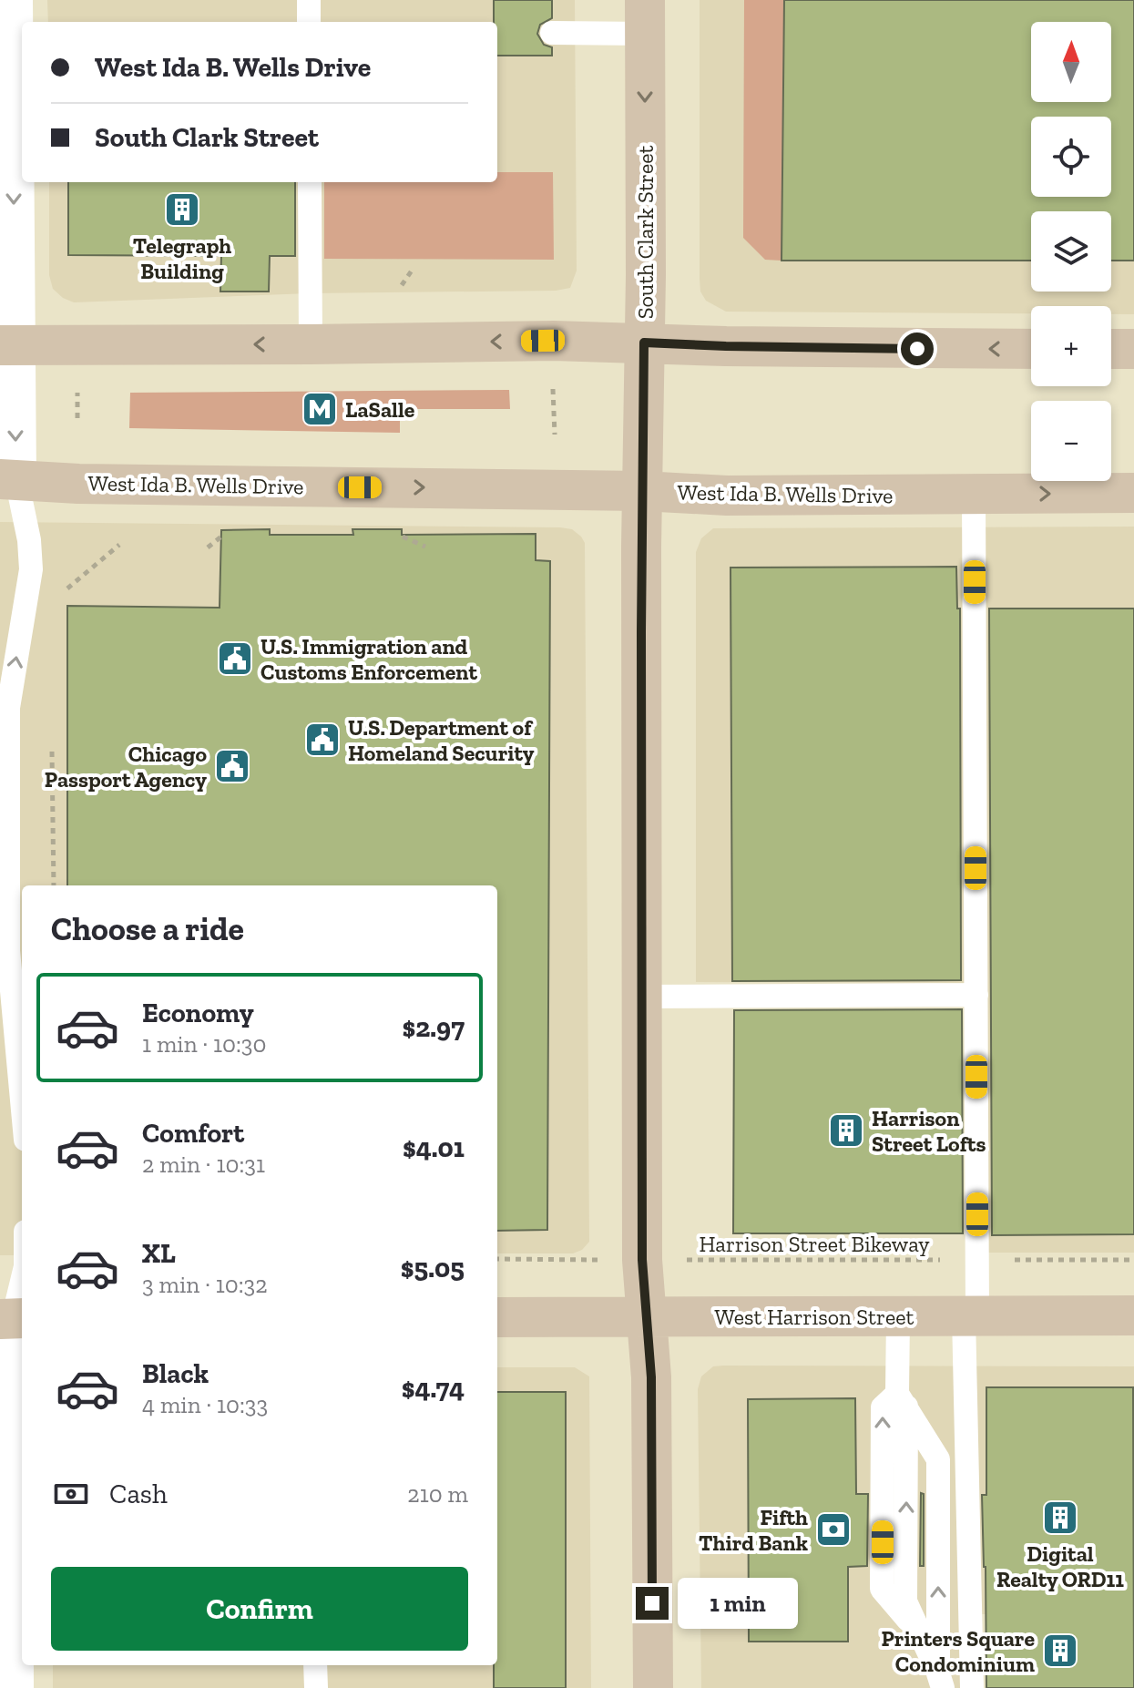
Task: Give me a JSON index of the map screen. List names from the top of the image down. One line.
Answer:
{"streets":{"main road":["South Clark Street","West Ida B. Wells Drive","West Harrison Street"],"path":["Harrison Street Bikeway"]},"crossings":[["South Clark Street","West Ida B. Wells Drive"],["South Clark Street","Harrison Street Bikeway"],["South Clark Street","West Harrison Street"]],"places":{"building":["Telegraph Building","Harrison Street Lofts","Digital Realty ORD11","Printers Square Condominium"],"metro station":["LaSalle"],"public building":["U.S. Immigration and Customs Enforcement","U.S. Department of Homeland Security","Chicago Passport Agency"],"bank":["Fifth Third Bank"]},"north":"top","page":{"map_buttons":["+","−"],"banner":["West Ida B. Wells Drive","South Clark Street"],"heading":"Choose a ride","list":[{"name":"Economy","note":"1 min · 10:30","value":"$2.97"},{"name":"Comfort","note":"2 min · 10:31","value":"$4.01"},{"name":"XL","note":"3 min · 10:32","value":"$5.05"},{"name":"Black","note":"4 min · 10:33","value":"$4.74"}],"pay":["Cash","210 m"],"buttons":"Confirm","bubble":"1 min"}}
